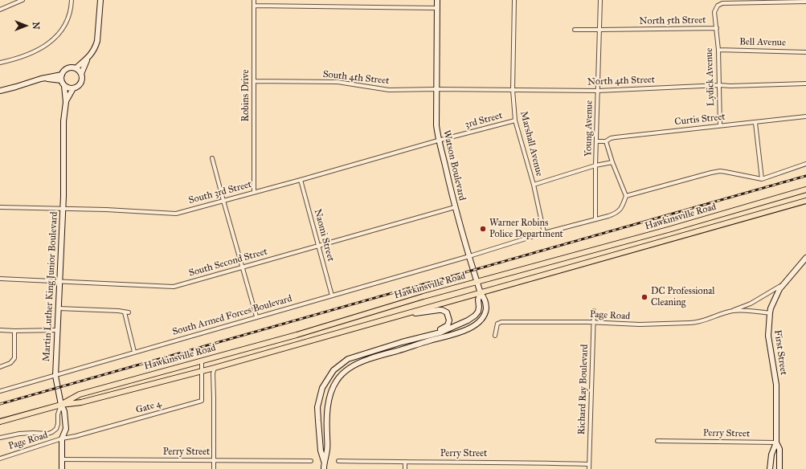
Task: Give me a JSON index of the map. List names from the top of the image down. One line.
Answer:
{"streets":{"main road":["Hawkinsville Road"],"street":["North 5th Street","Bell Avenue","Lydick Avenue","South 4th Street","North 4th Street","Robins Drive","Curtis Street","3rd Street","Young Avenue","Marshall Avenue","Watson Boulevard","South 3rd Street","Naomi Street","South Second Street","Martin Luther King Junior Boulevard","South Armed Forces Boulevard","Page Road","First Street","Richard Ray Boulevard","Gate 4","Perry Street"]},"crossings":[["North 5th Street","Lydick Avenue"],["North 5th Street","Young Avenue"],["Bell Avenue","Lydick Avenue"],["Lydick Avenue","North 4th Street"],["Lydick Avenue","Curtis Street"],["South 4th Street","North 4th Street"],["South 4th Street","Robins Drive"],["South 4th Street","Watson Boulevard"],["North 4th Street","Young Avenue"],["North 4th Street","Marshall Avenue"],["North 4th Street","Watson Boulevard"],["Robins Drive","South 3rd Street"],["Curtis Street","Young Avenue"],["3rd Street","Marshall Avenue"],["3rd Street","Watson Boulevard"],["3rd Street","South 3rd Street"],["Young Avenue","South Armed Forces Boulevard"],["Marshall Avenue","South Armed Forces Boulevard"],["Watson Boulevard","South 3rd Street"],["Watson Boulevard","Hawkinsville Road"],["Watson Boulevard","South Second Street"],["Watson Boulevard","South Armed Forces Boulevard"],["South 3rd Street","Naomi Street"],["South 3rd Street","Martin Luther King Junior Boulevard"],["Hawkinsville Road","Martin Luther King Junior Boulevard"],["Hawkinsville Road","Gate 4"],["Naomi Street","South Second Street"],["Naomi Street","South Armed Forces Boulevard"],["South Second Street","Martin Luther King Junior Boulevard"],["Martin Luther King Junior Boulevard","South Armed Forces Boulevard"],["Martin Luther King Junior Boulevard","Page Road"],["Martin Luther King Junior Boulevard","Gate 4"],["Martin Luther King Junior Boulevard","Perry Street"],["Page Road","First Street"],["Page Road","Richard Ray Boulevard"],["Page Road","Gate 4"],["First Street","Perry Street"],["Richard Ray Boulevard","Perry Street"]],"places":["Warner Robins Police Department","DC Professional Cleaning"],"north":"right"}
